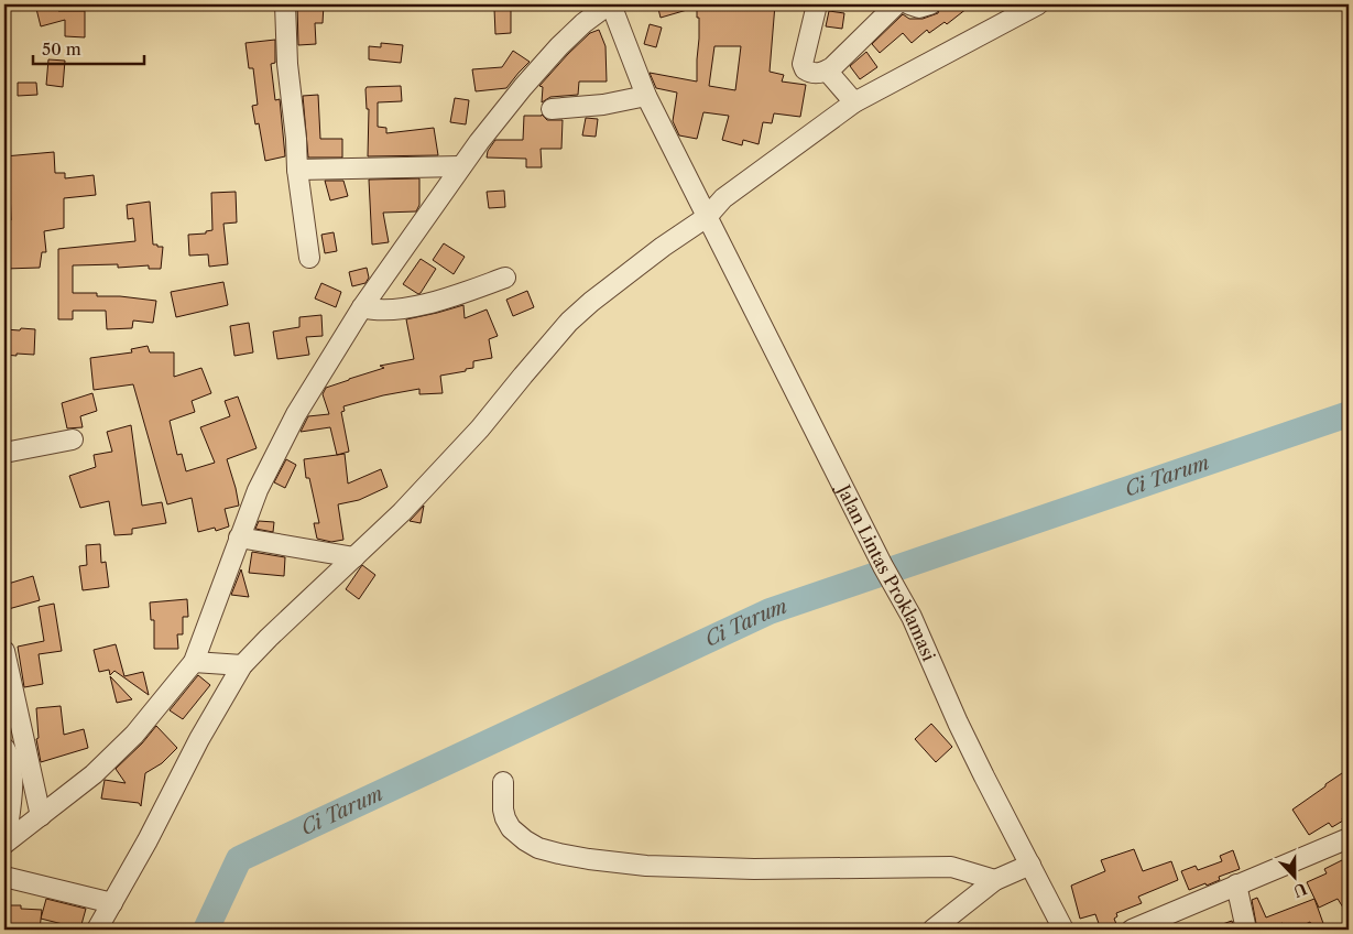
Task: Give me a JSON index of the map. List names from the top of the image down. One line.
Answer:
{"streets":{"street":["Jalan Lintas Proklamasi"]},"water":["Ci Tarum"],"scale_bar":"50 m","north":"bottom"}
